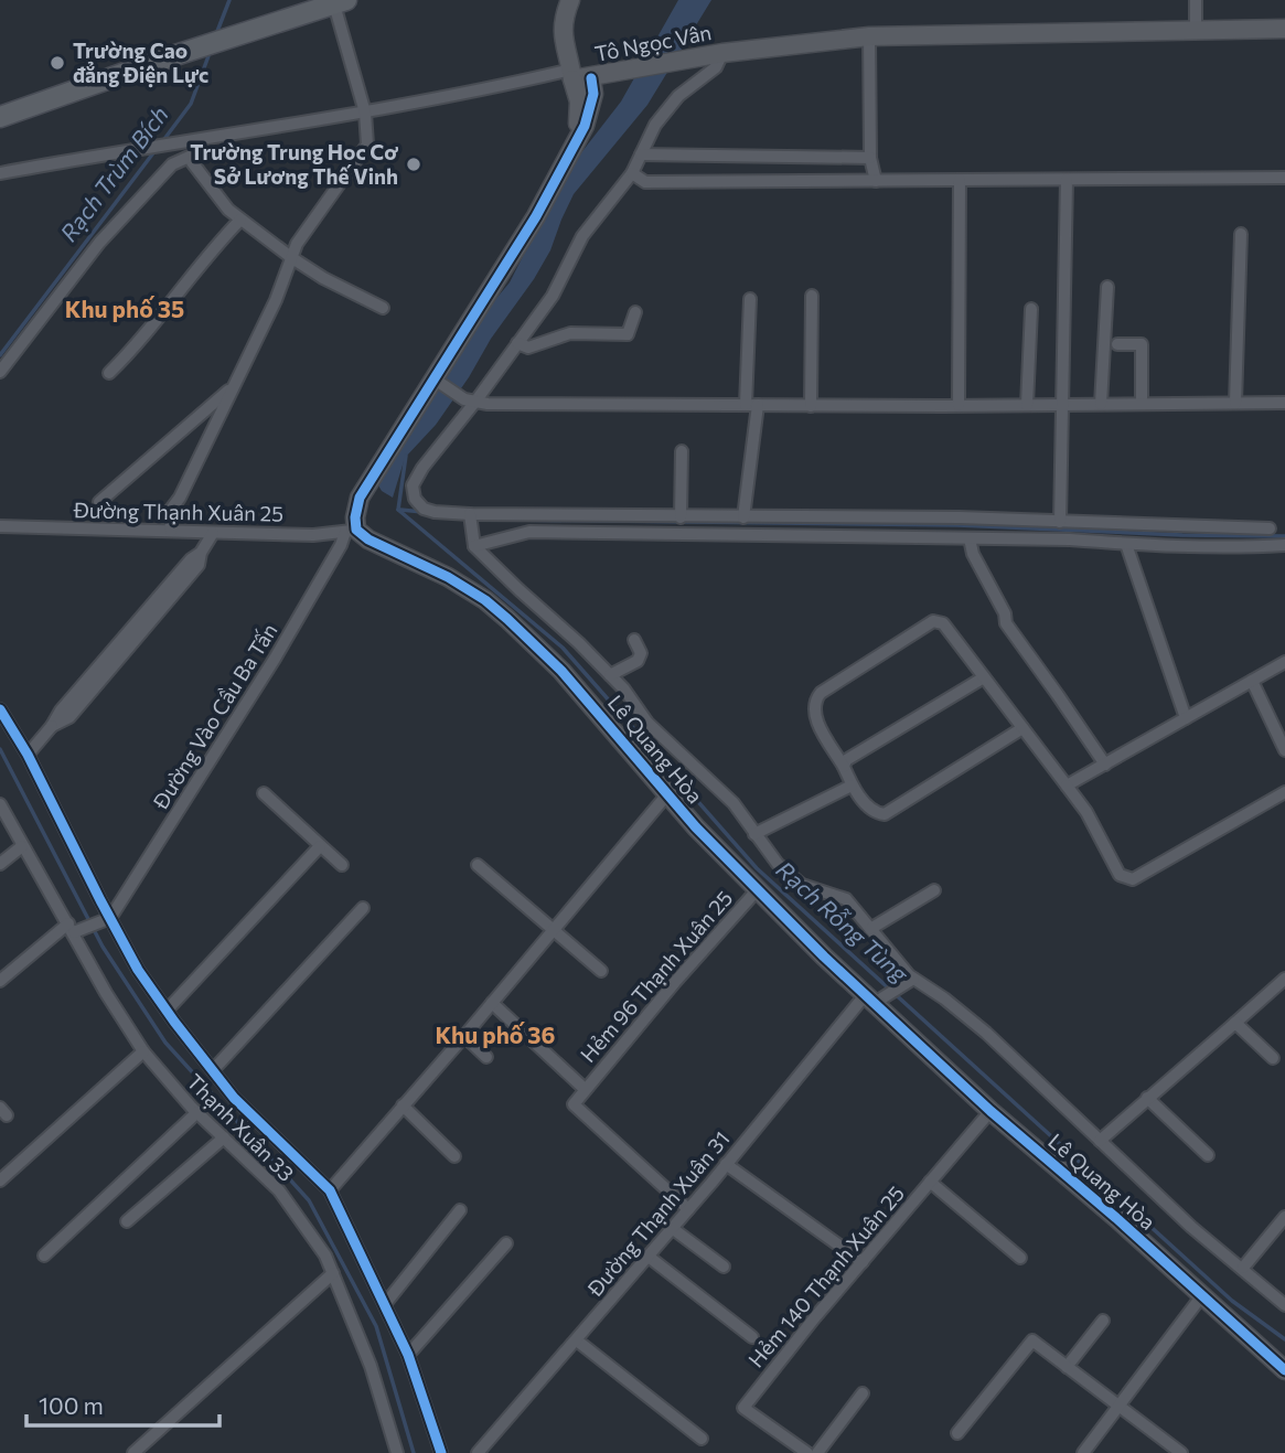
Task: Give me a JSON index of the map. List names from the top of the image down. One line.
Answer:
{"streets":{"street":["Tô Ngọc Vân","Đường Thạnh Xuân 25","Đường Vào Cầu Ba Tấn","Lê Quang Hòa","Hẻm 96 Thạnh Xuân 25","Thạnh Xuân 33","Đường Thạnh Xuân 31","Hẻm 140 Thạnh Xuân 25"]},"crossings":[["Đường Thạnh Xuân 25","Đường Vào Cầu Ba Tấn"],["Đường Thạnh Xuân 25","Lê Quang Hòa"],["Đường Vào Cầu Ba Tấn","Lê Quang Hòa"],["Lê Quang Hòa","Hẻm 96 Thạnh Xuân 25"],["Lê Quang Hòa","Đường Thạnh Xuân 31"],["Lê Quang Hòa","Hẻm 140 Thạnh Xuân 25"]],"districts":["Khu phố 35","Khu phố 36"],"water":["Rạch Trùm Bích","Rạch Rỗng Tùng"],"places":["Trường Cao đẳng Điện Lực","Trường Trung Học Cơ Sở Lương Thế Vinh"],"scale_bar":"100 m"}
